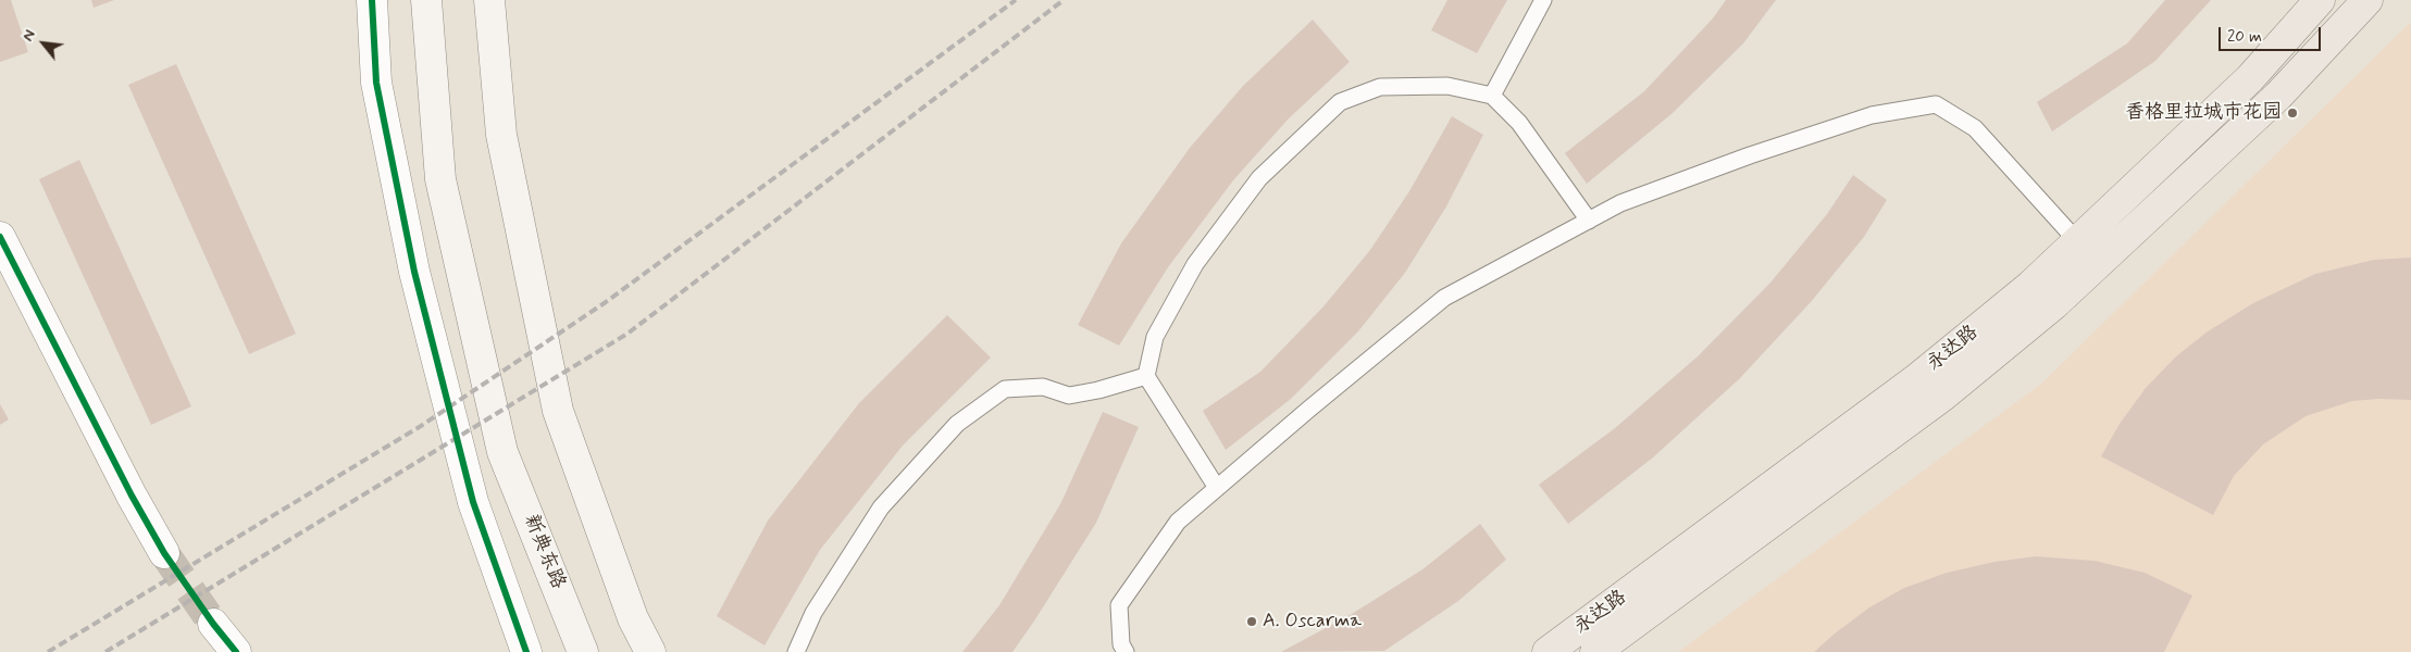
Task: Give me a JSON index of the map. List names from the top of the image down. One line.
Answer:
{"streets":{"main road":["永达路","新典东路"]},"places":["香格里拉城市花园","A. Oscarma"],"scale_bar":"20 m","north":"top left"}
